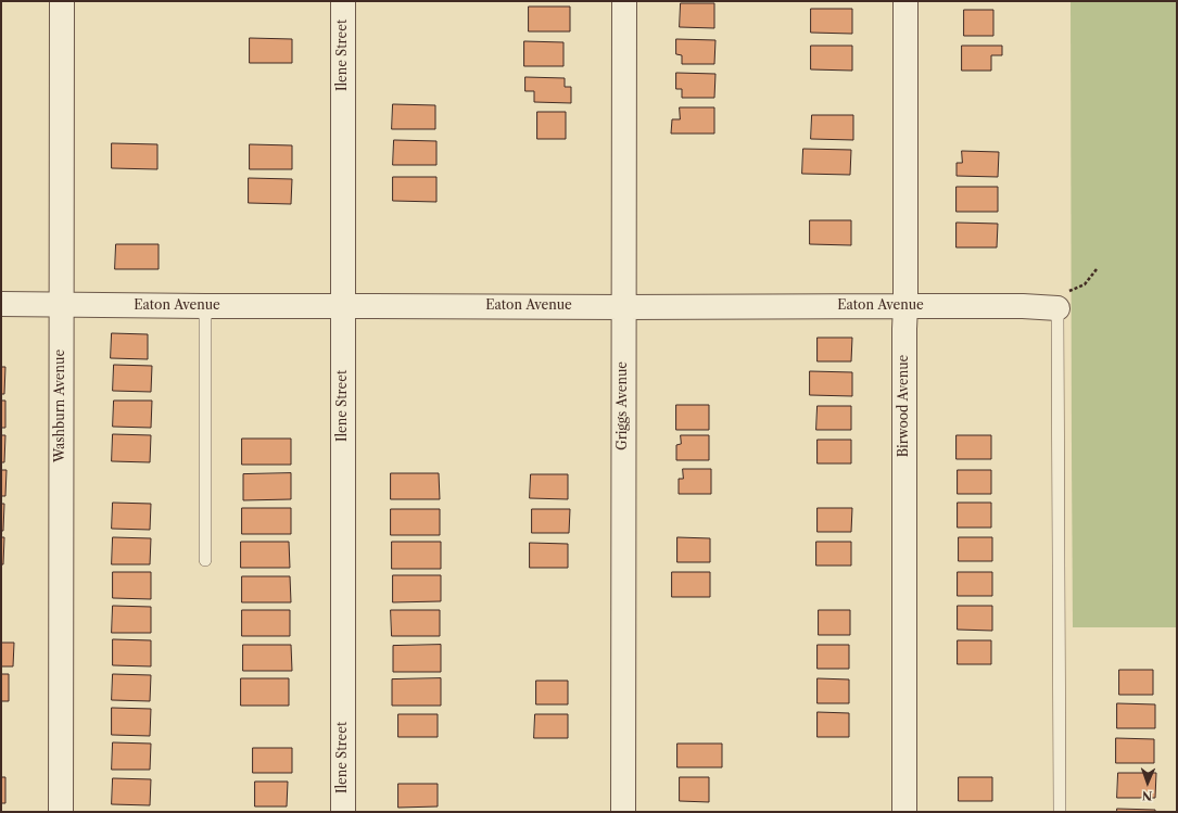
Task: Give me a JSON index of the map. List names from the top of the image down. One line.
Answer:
{"streets":{"street":["Ilene Street","Eaton Avenue","Washburn Avenue","Griggs Avenue","Birwood Avenue"]},"crossings":[["Ilene Street","Eaton Avenue"],["Eaton Avenue","Washburn Avenue"],["Eaton Avenue","Griggs Avenue"],["Eaton Avenue","Birwood Avenue"]],"north":"bottom"}
